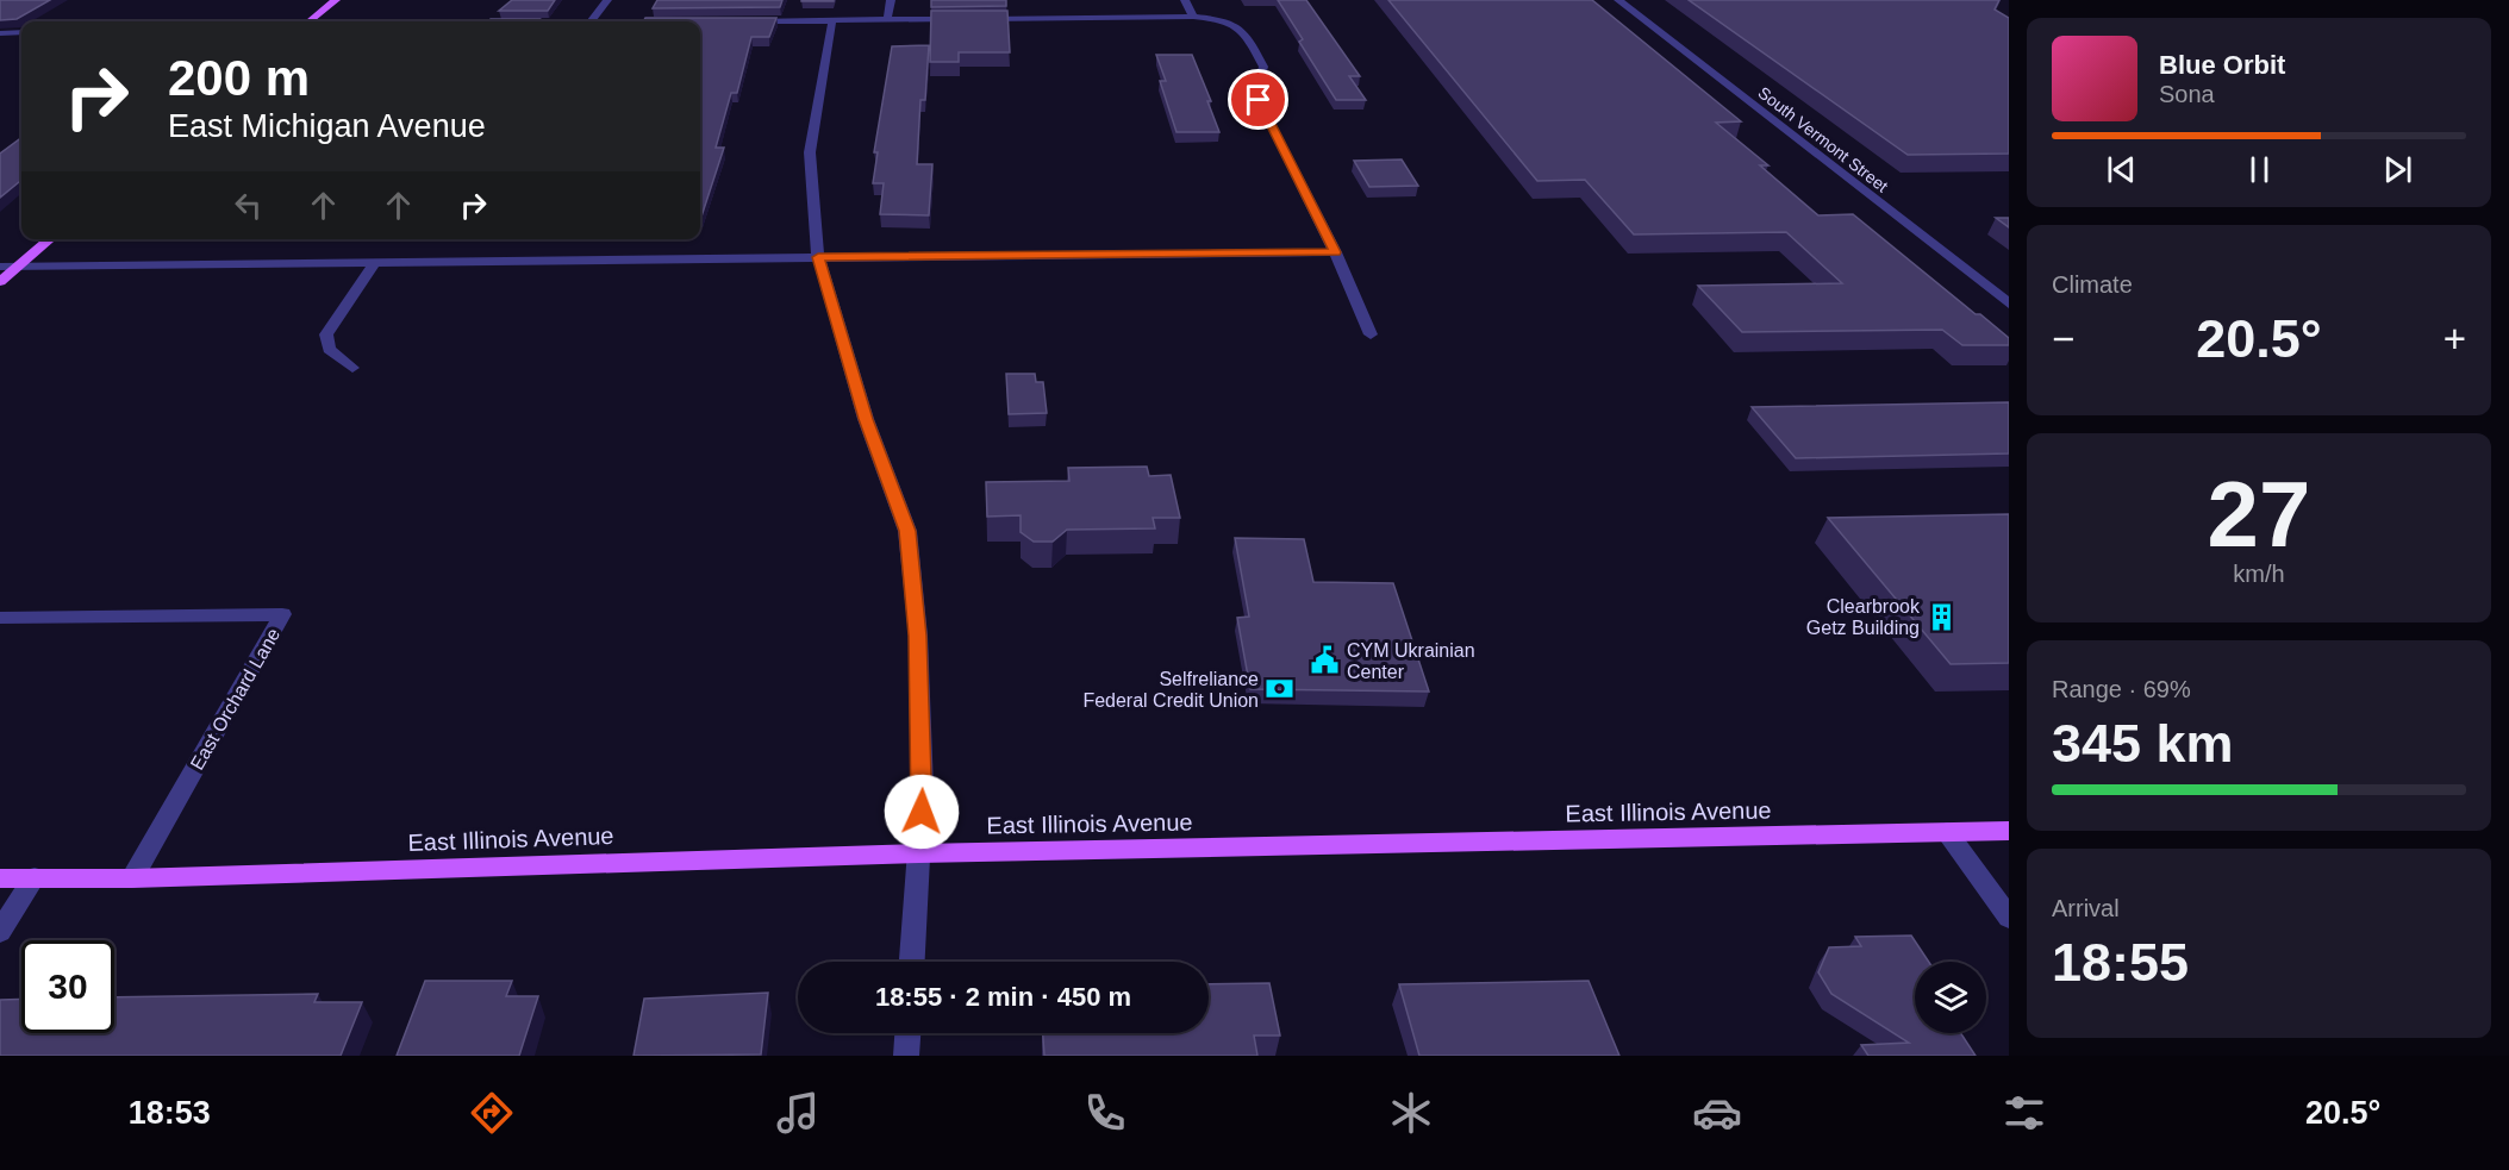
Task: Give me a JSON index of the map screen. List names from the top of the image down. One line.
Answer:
{"streets":{"main road":["East Illinois Avenue"],"street":["South Vermont Street","East Orchard Lane"]},"crossings":[["East Orchard Lane","East Illinois Avenue"]],"places":{"building":["Clearbrook Getz Building"],"public building":["CYM Ukrainian Center"],"bank":["Selfreliance Federal Credit Union"]},"page":{"turn":["200 m","East Michigan Avenue"],"song":["Blue Orbit","Sona"],"tile":["Climate",["27","km/h"],["Range · 69%","345 km"],["Arrival","18:55"]],"heat":["−","20.5°","+"],"limit":"30","trip":"18:55 · 2 min · 450 m","tabs":["18:53","20.5°"]}}
